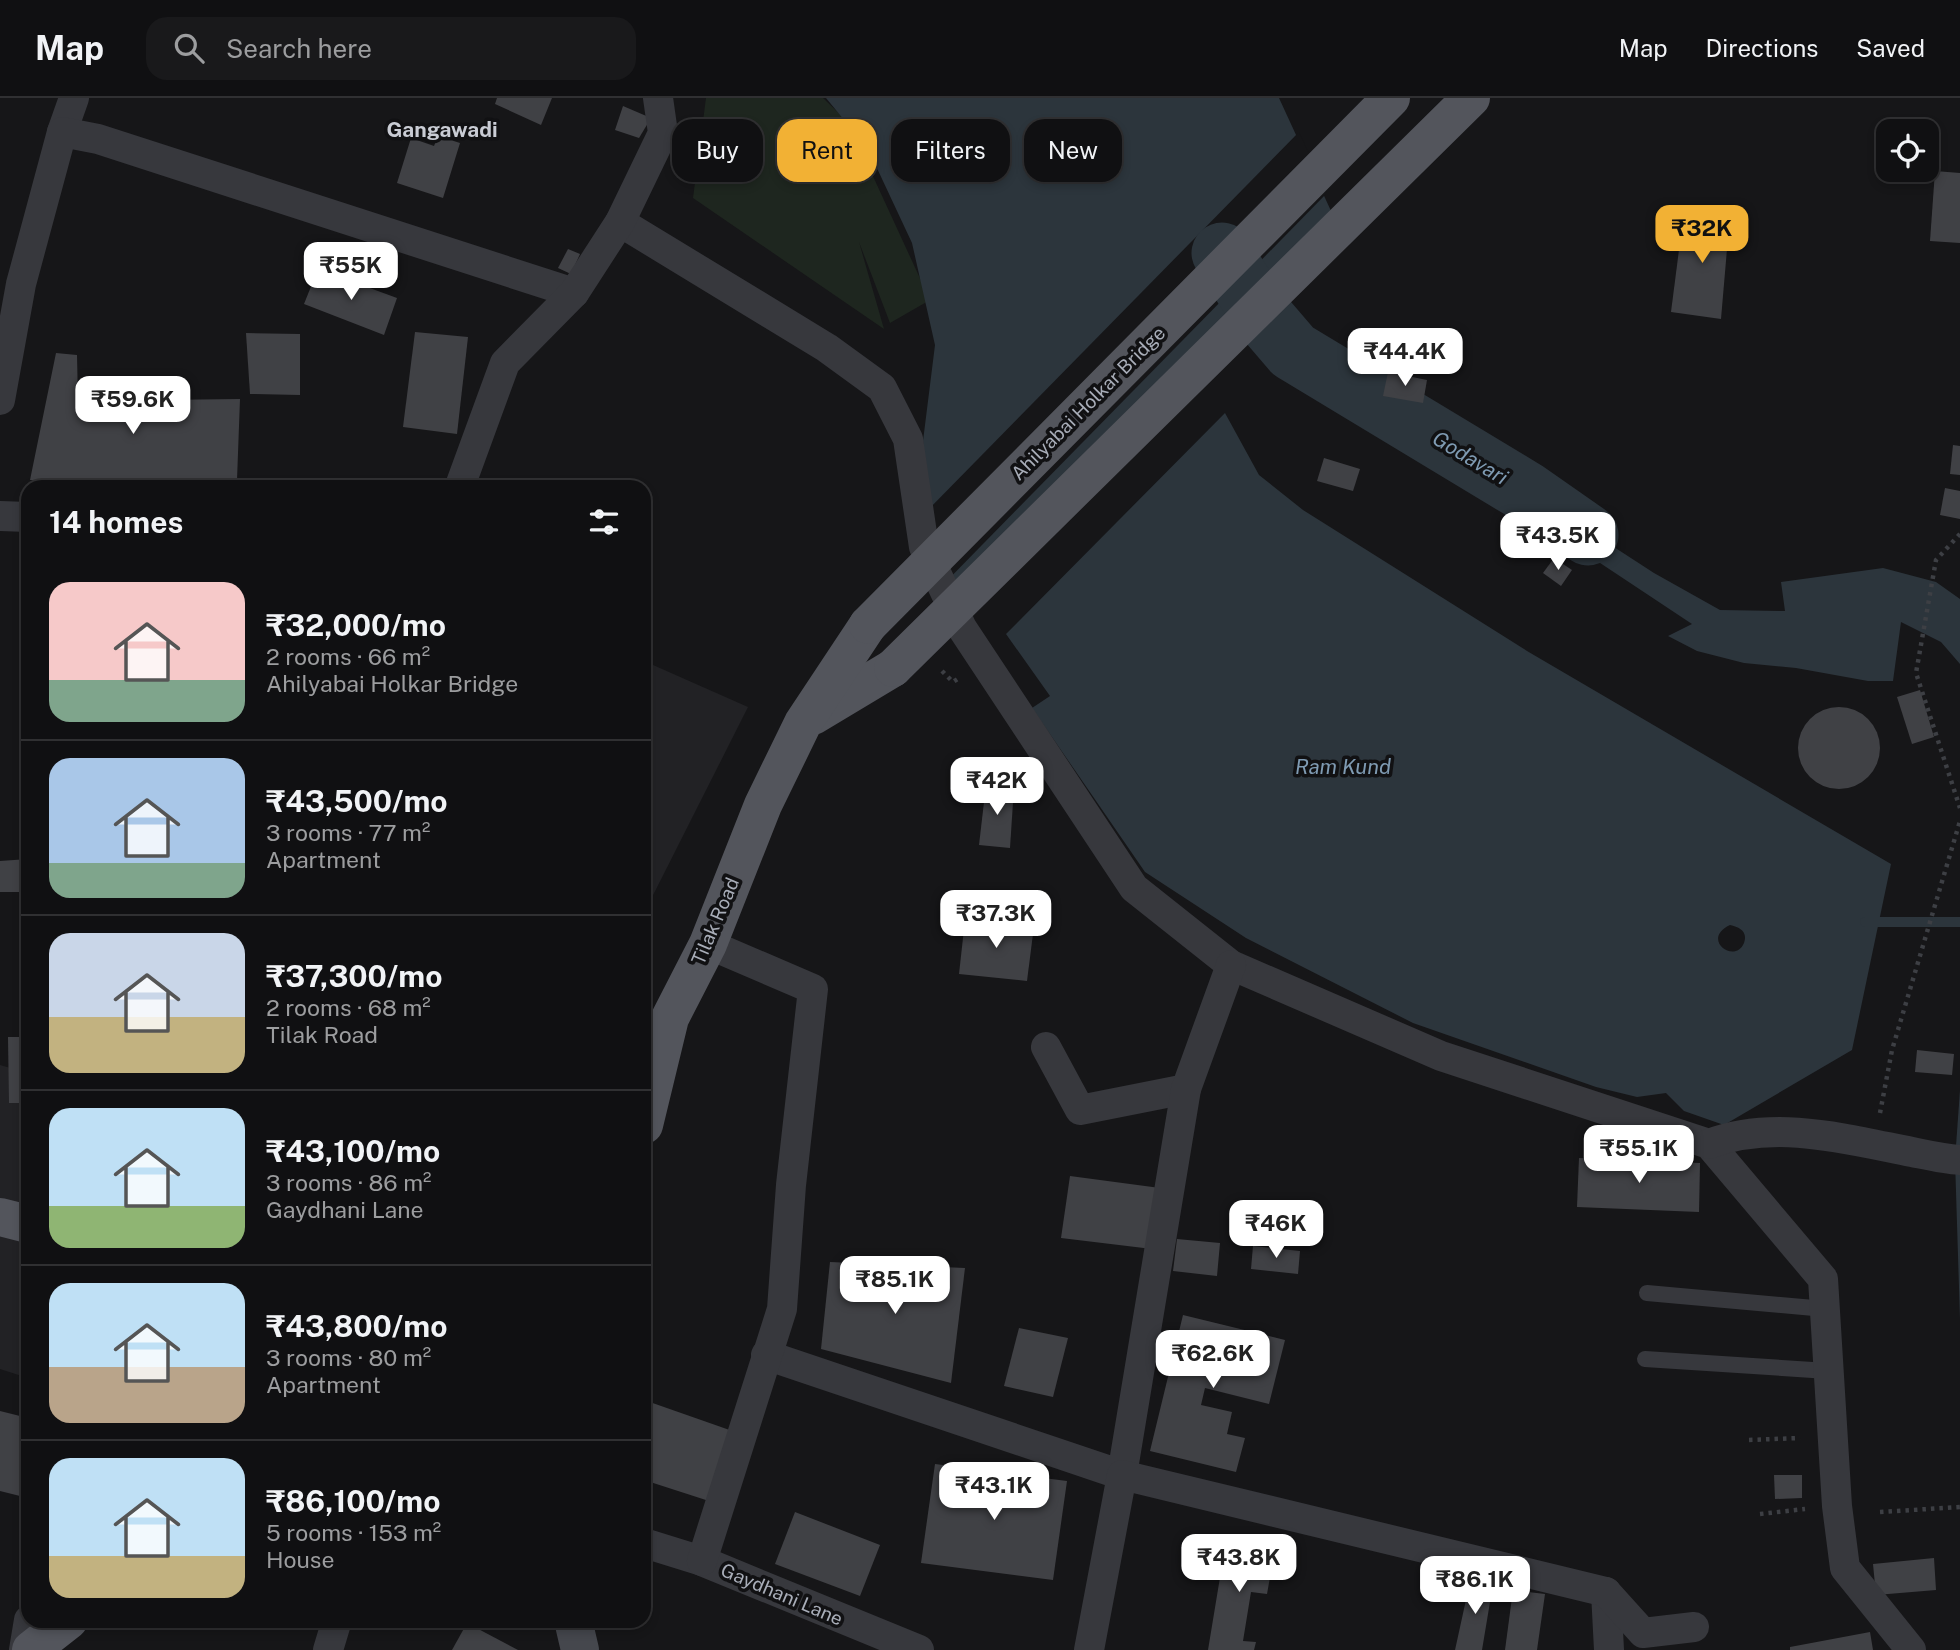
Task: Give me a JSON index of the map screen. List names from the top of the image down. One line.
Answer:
{"streets":{"main road":["Ahilyabai Holkar Bridge","Tilak Road"],"street":["Gaydhani Lane"]},"crossings":[["Ahilyabai Holkar Bridge","Tilak Road"]],"districts":["Gangawadi"],"water":["Godavari","Ram Kund"],"page":{"header":"Map","search":"Search here","nav":["Map","Directions","Saved"],"chip":["Buy","Rent","Filters","New"],"price":["₹32K","₹55K","₹44.4K","₹59.6K","₹43.5K","₹42K","₹37.3K","₹55.1K","₹46K","₹85.1K","₹62.6K","₹43.1K","₹43.8K","₹86.1K"],"heading":"14 homes","list":[{"name":"₹32,000/mo","note":"2 rooms · 66 m² · Ahilyabai Holkar Bridge"},{"name":"₹43,500/mo","note":"3 rooms · 77 m² · Apartment"},{"name":"₹37,300/mo","note":"2 rooms · 68 m² · Tilak Road"},{"name":"₹43,100/mo","note":"3 rooms · 86 m² · Gaydhani Lane"},{"name":"₹43,800/mo","note":"3 rooms · 80 m² · Apartment"},{"name":"₹86,100/mo","note":"5 rooms · 153 m² · House"}]}}
